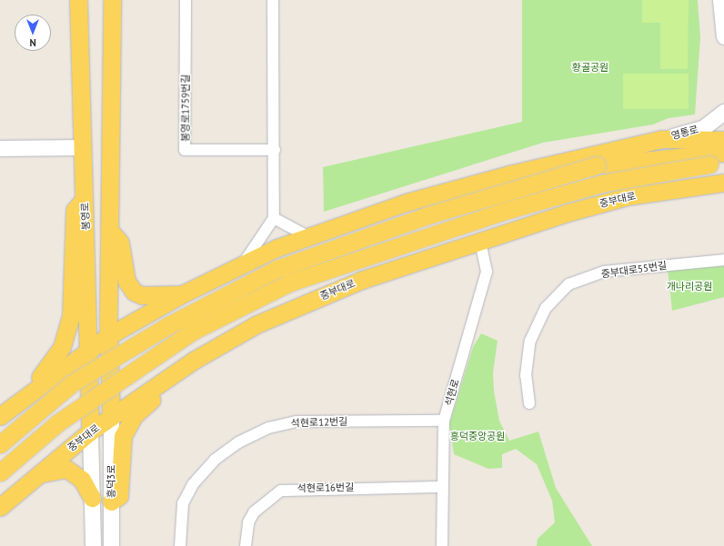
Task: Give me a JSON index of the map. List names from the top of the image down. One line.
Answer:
{"streets":{"main road":["중부대로","봉영로"],"street":["봉영로1759번길","영통로","중부대로55번길","석현로","석현로12번길","흥덕3로","석현로16번길"]},"crossings":[["중부대로","봉영로"],["중부대로","석현로"],["중부대로","흥덕3로"],["봉영로","흥덕3로"],["석현로","석현로12번길"],["석현로","석현로16번길"]],"parks":["황골공원","개나리공원","흥덕중앙공원"],"north":"bottom"}
